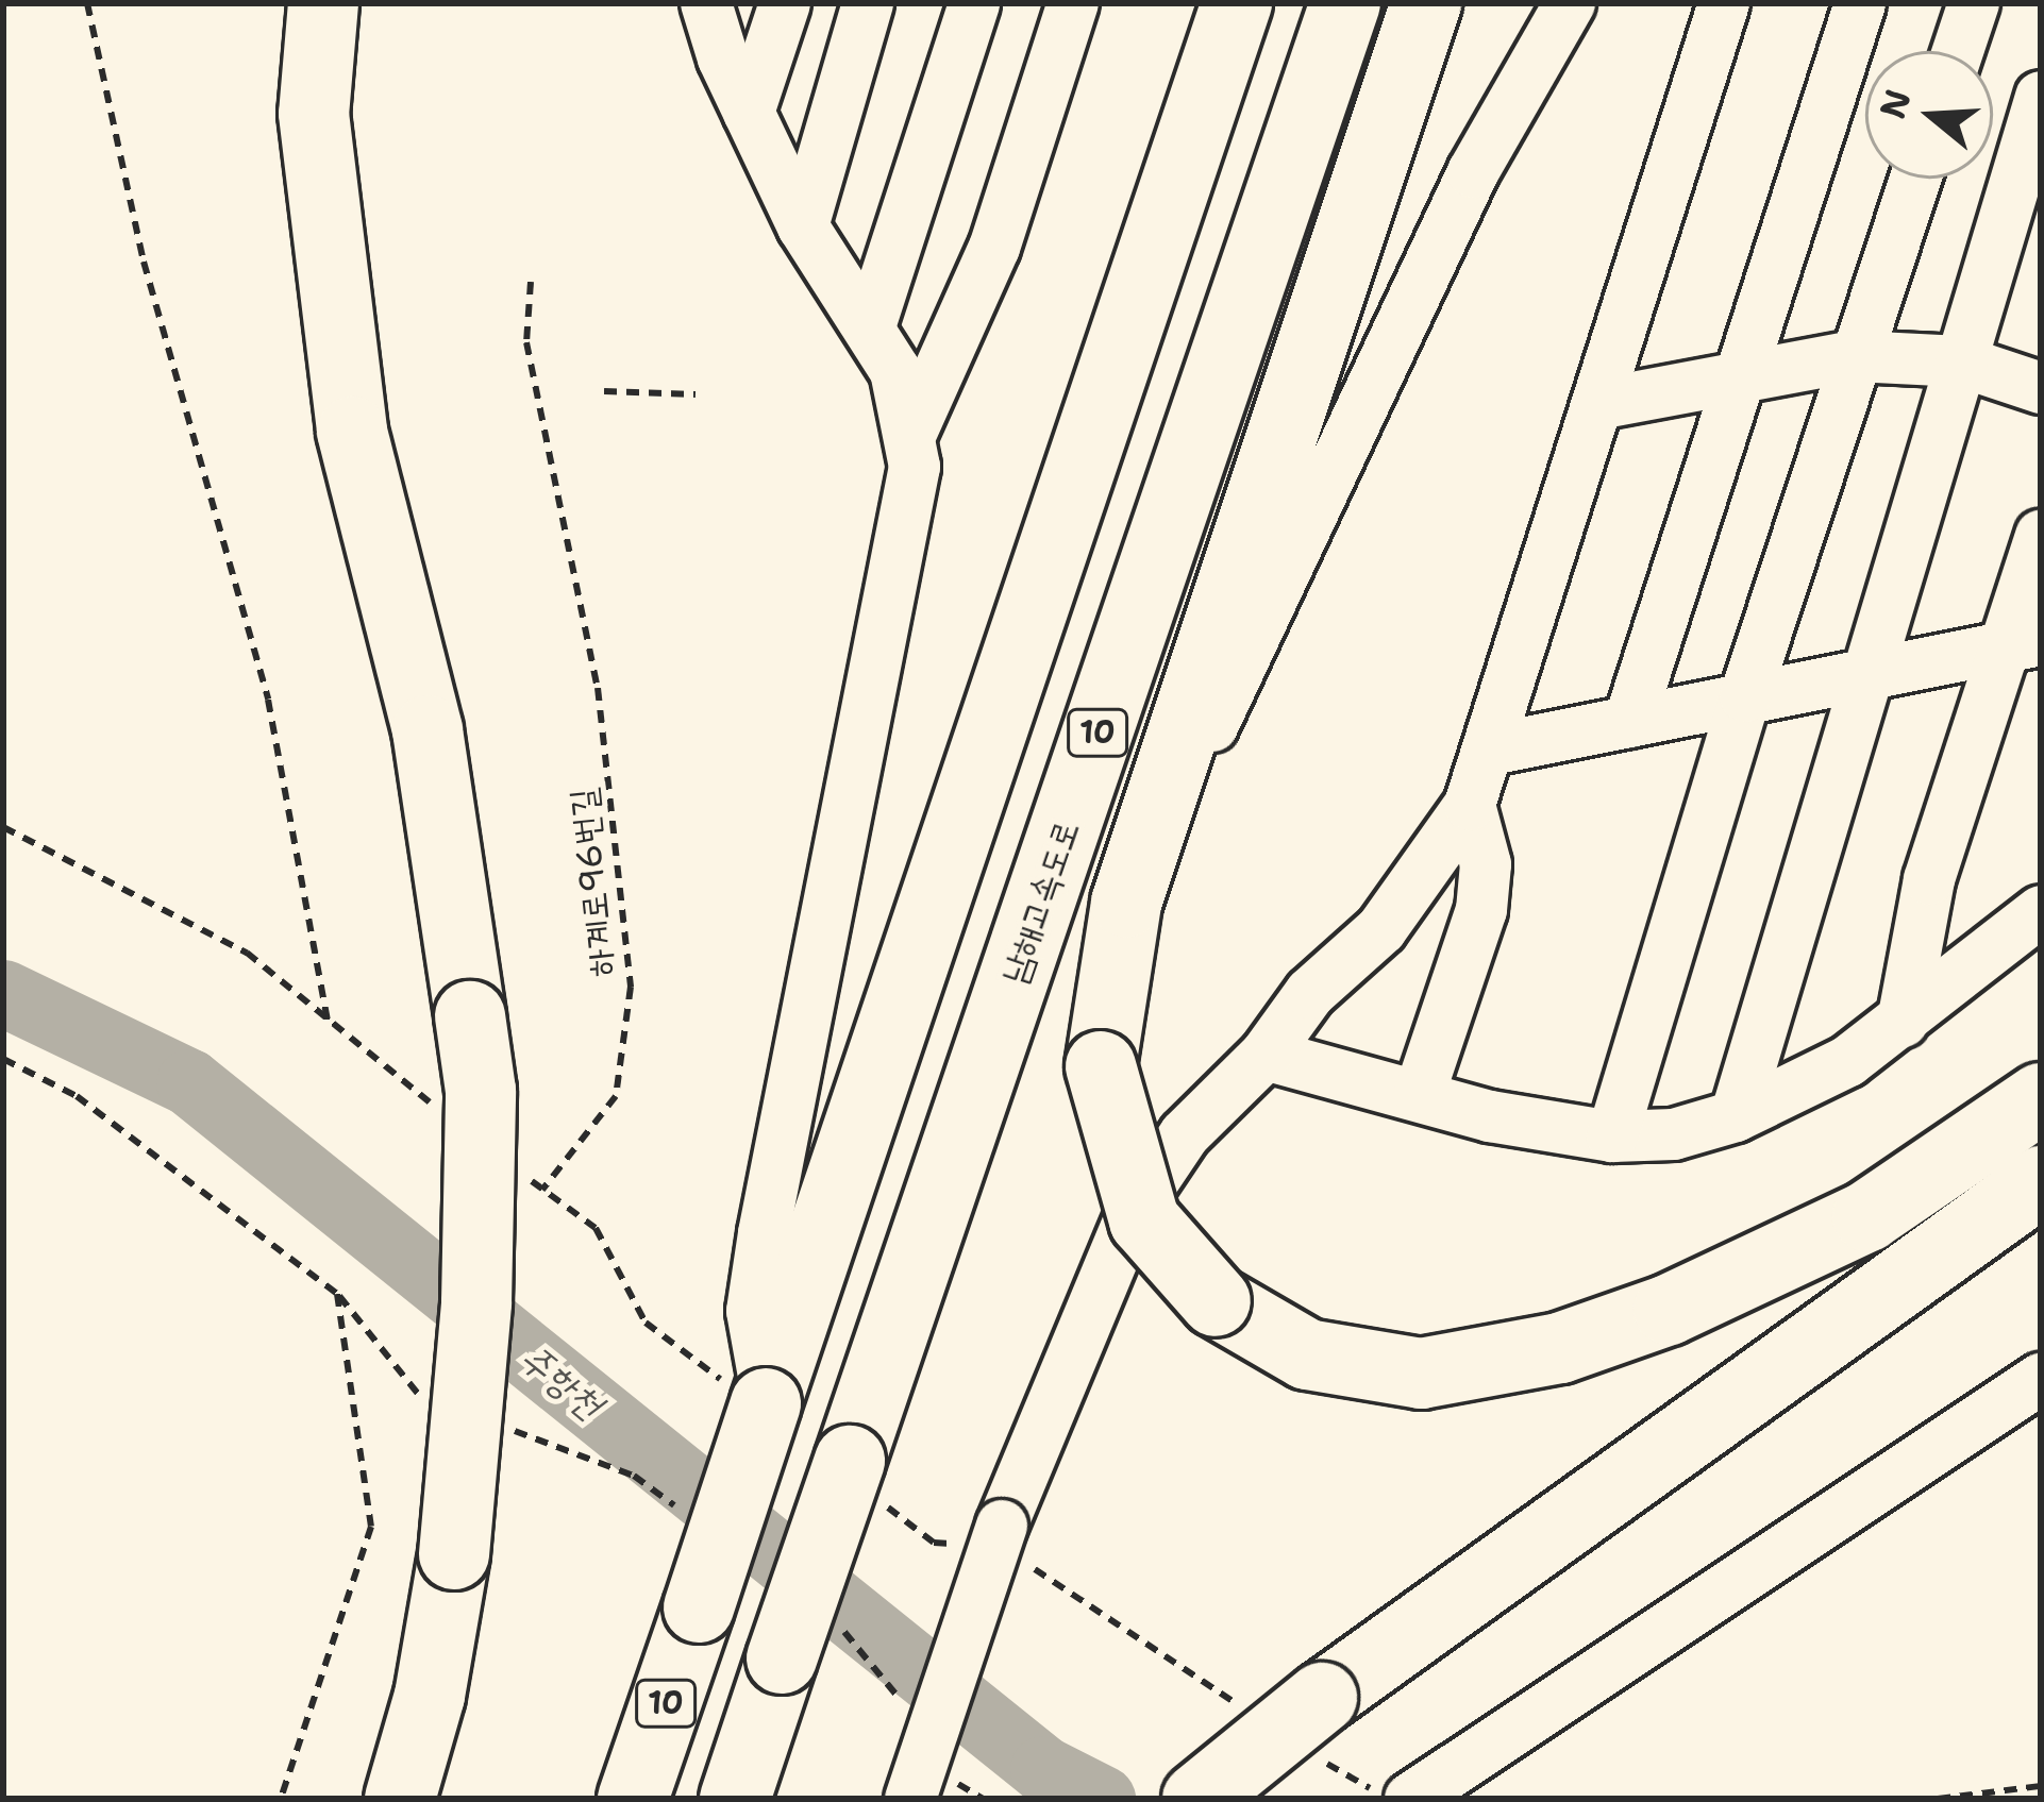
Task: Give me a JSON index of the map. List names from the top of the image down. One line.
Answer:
{"streets":{"highway":["10","남해고속도로"],"path":["하계로96번길"]},"water":["주항천"],"north":"left"}
